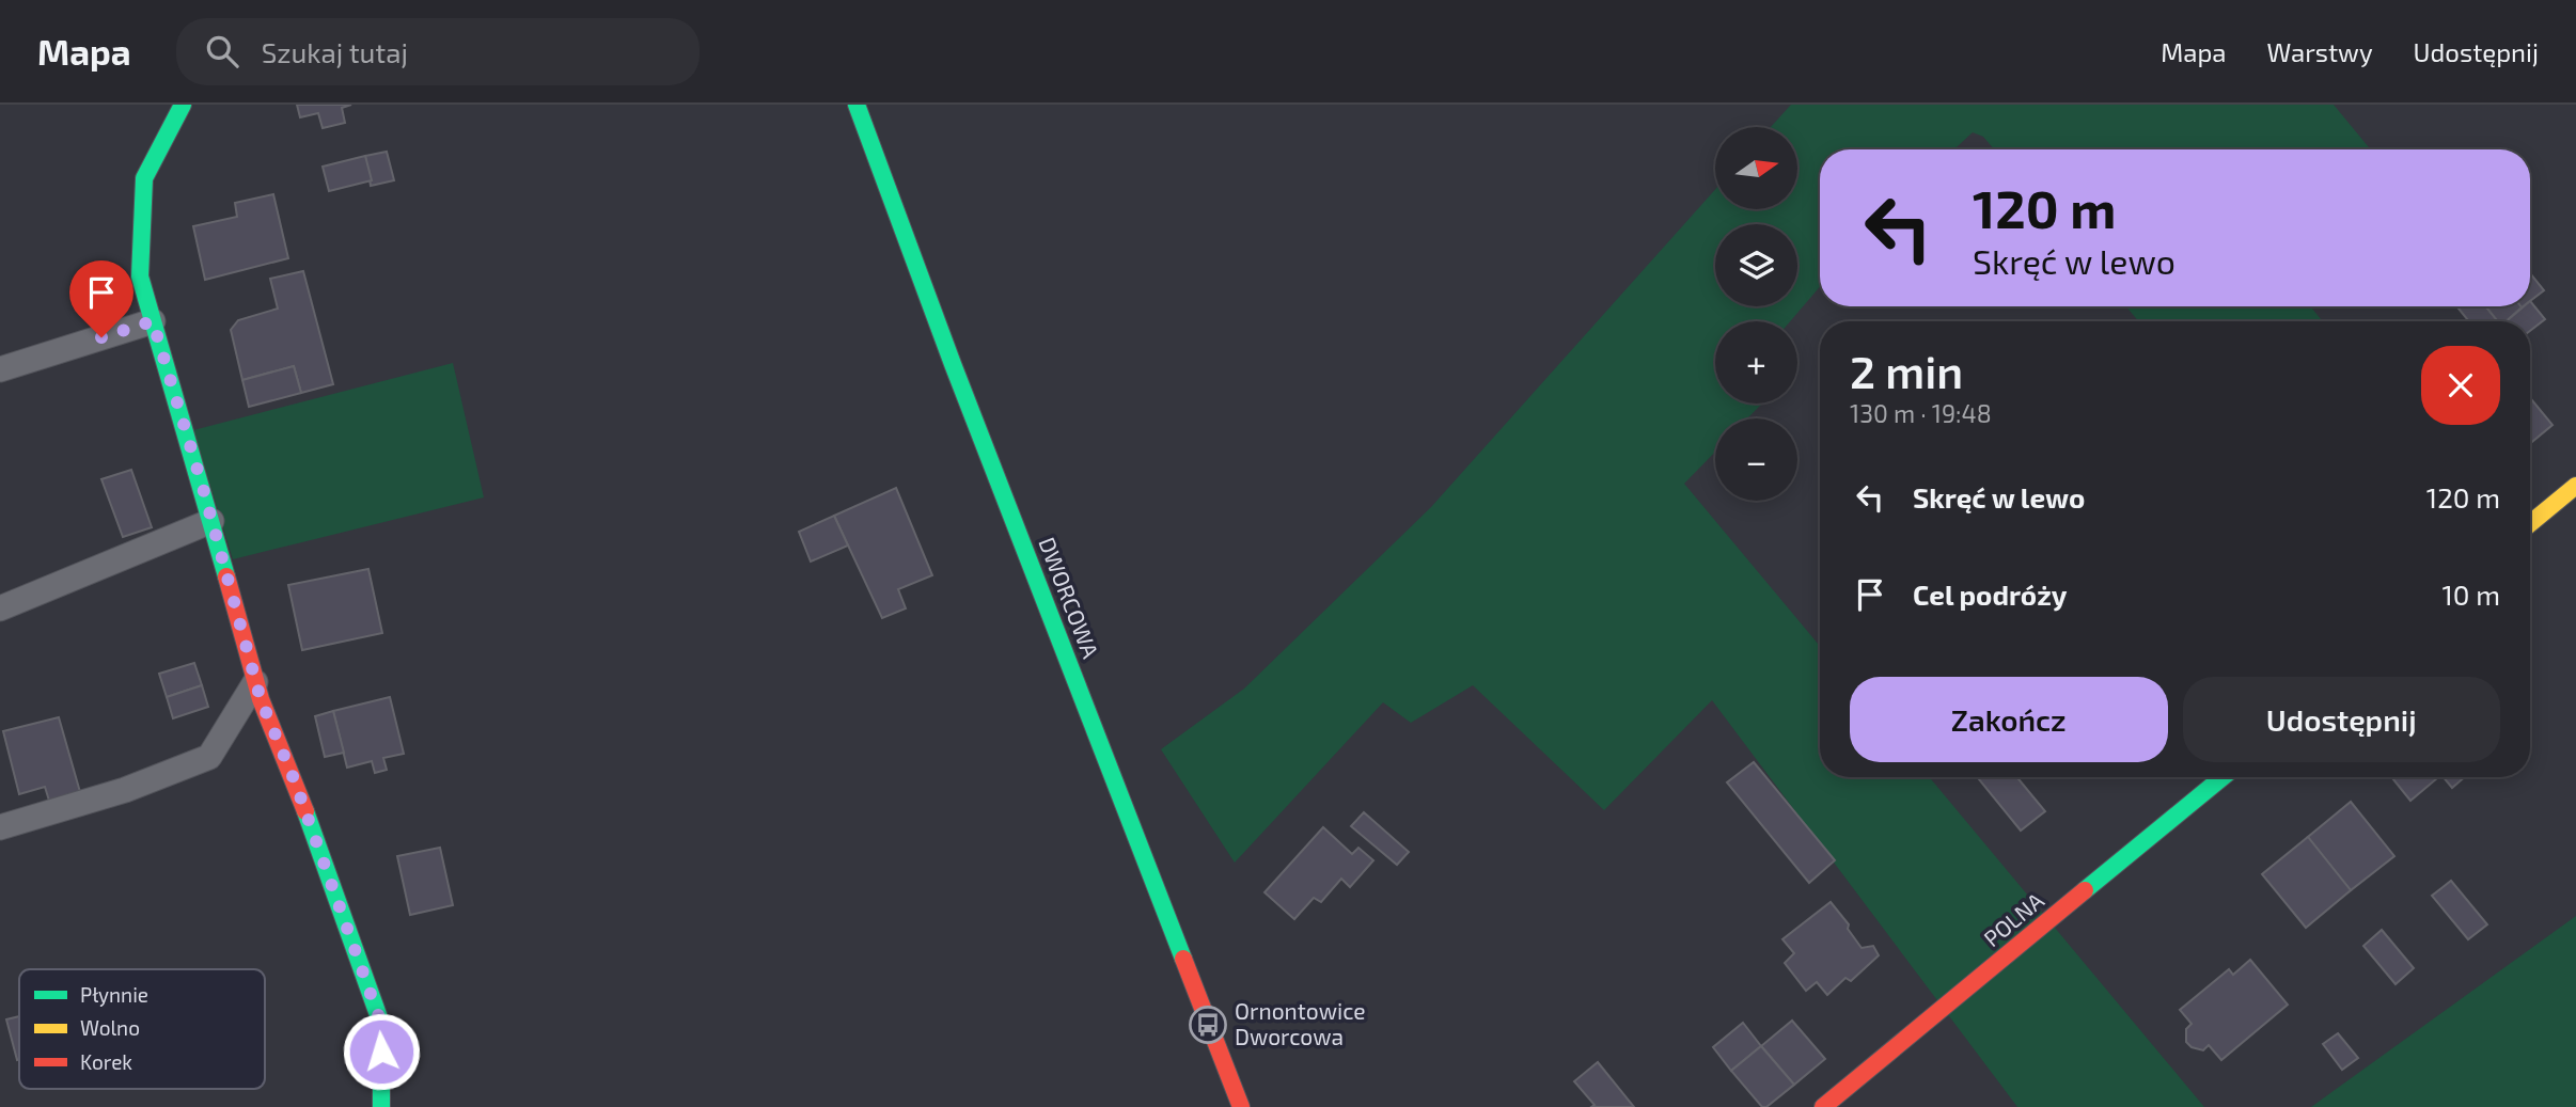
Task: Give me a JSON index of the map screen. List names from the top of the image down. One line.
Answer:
{"streets":{"street":["DWORCOWA","POLNA"]},"places":{"bus stop":["Ornontowice Dworcowa"]},"legend":["Płynnie","Wolno","Korek"],"north":"right","page":{"header":"Mapa","search":"Szukaj tutaj","nav":["Mapa","Warstwy","Udostępnij"],"map_buttons":["+","−"],"turn":["120 m","Skręć w lewo"],"heading":["2 min","130 m · 19:48"],"list":[{"name":"Skręć w lewo","value":"120 m"},{"name":"Cel podróży","value":"10 m"}],"buttons":["Zakończ","Udostępnij"]}}
